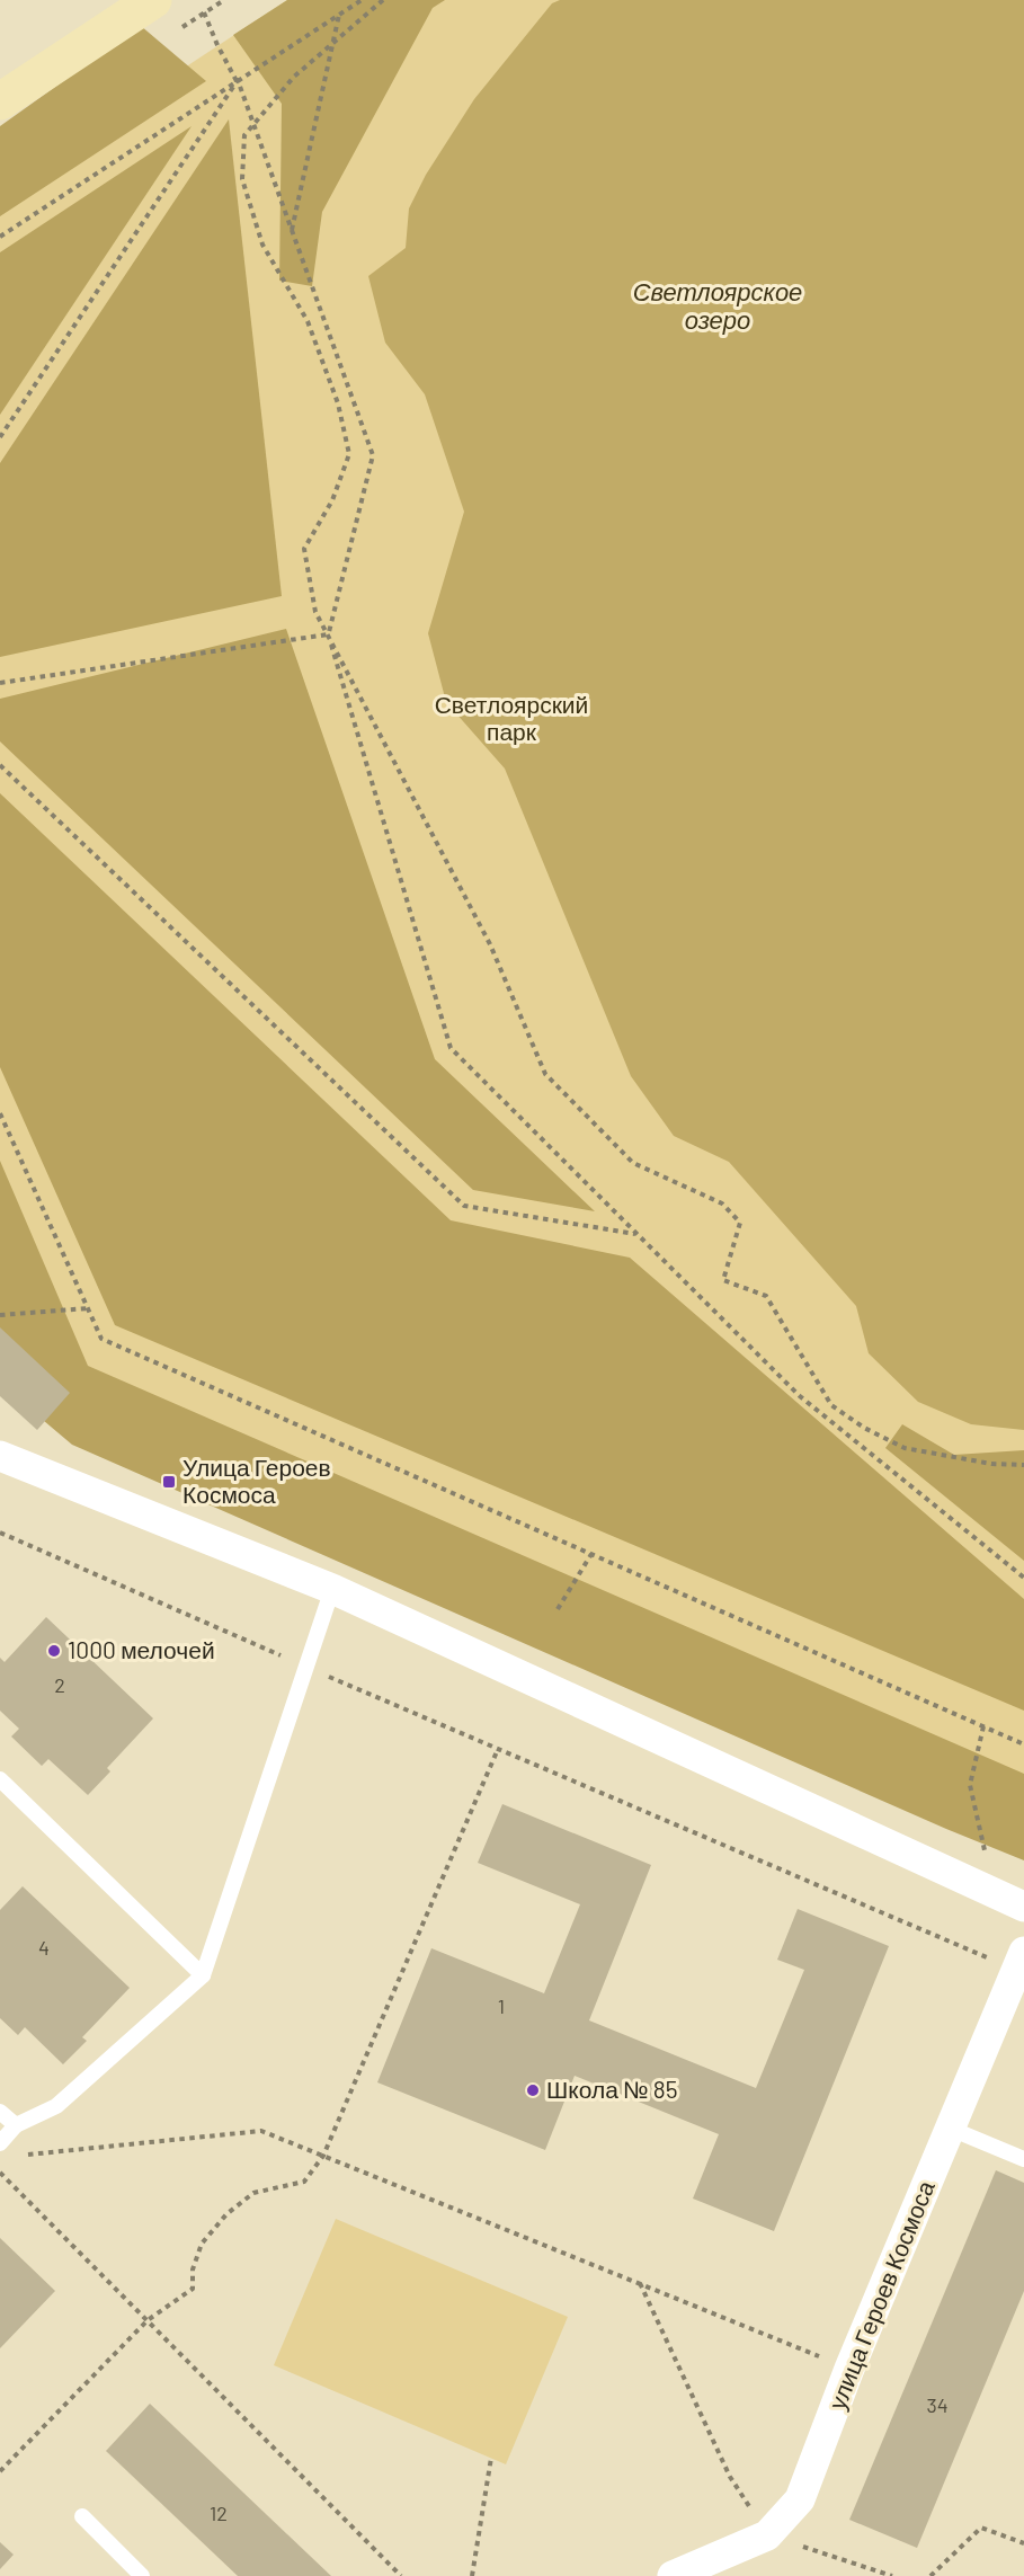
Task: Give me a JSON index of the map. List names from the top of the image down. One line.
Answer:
{"streets":{"street":["улица Героев Космоса"]},"water":["Светлоярское озеро"],"parks":["Светлоярский парк"],"places":{"transit":["Улица Героев Космоса"],"other":["1000 мелочей","Школа № 85"]},"house_numbers":["2","4","1","34","12"]}
